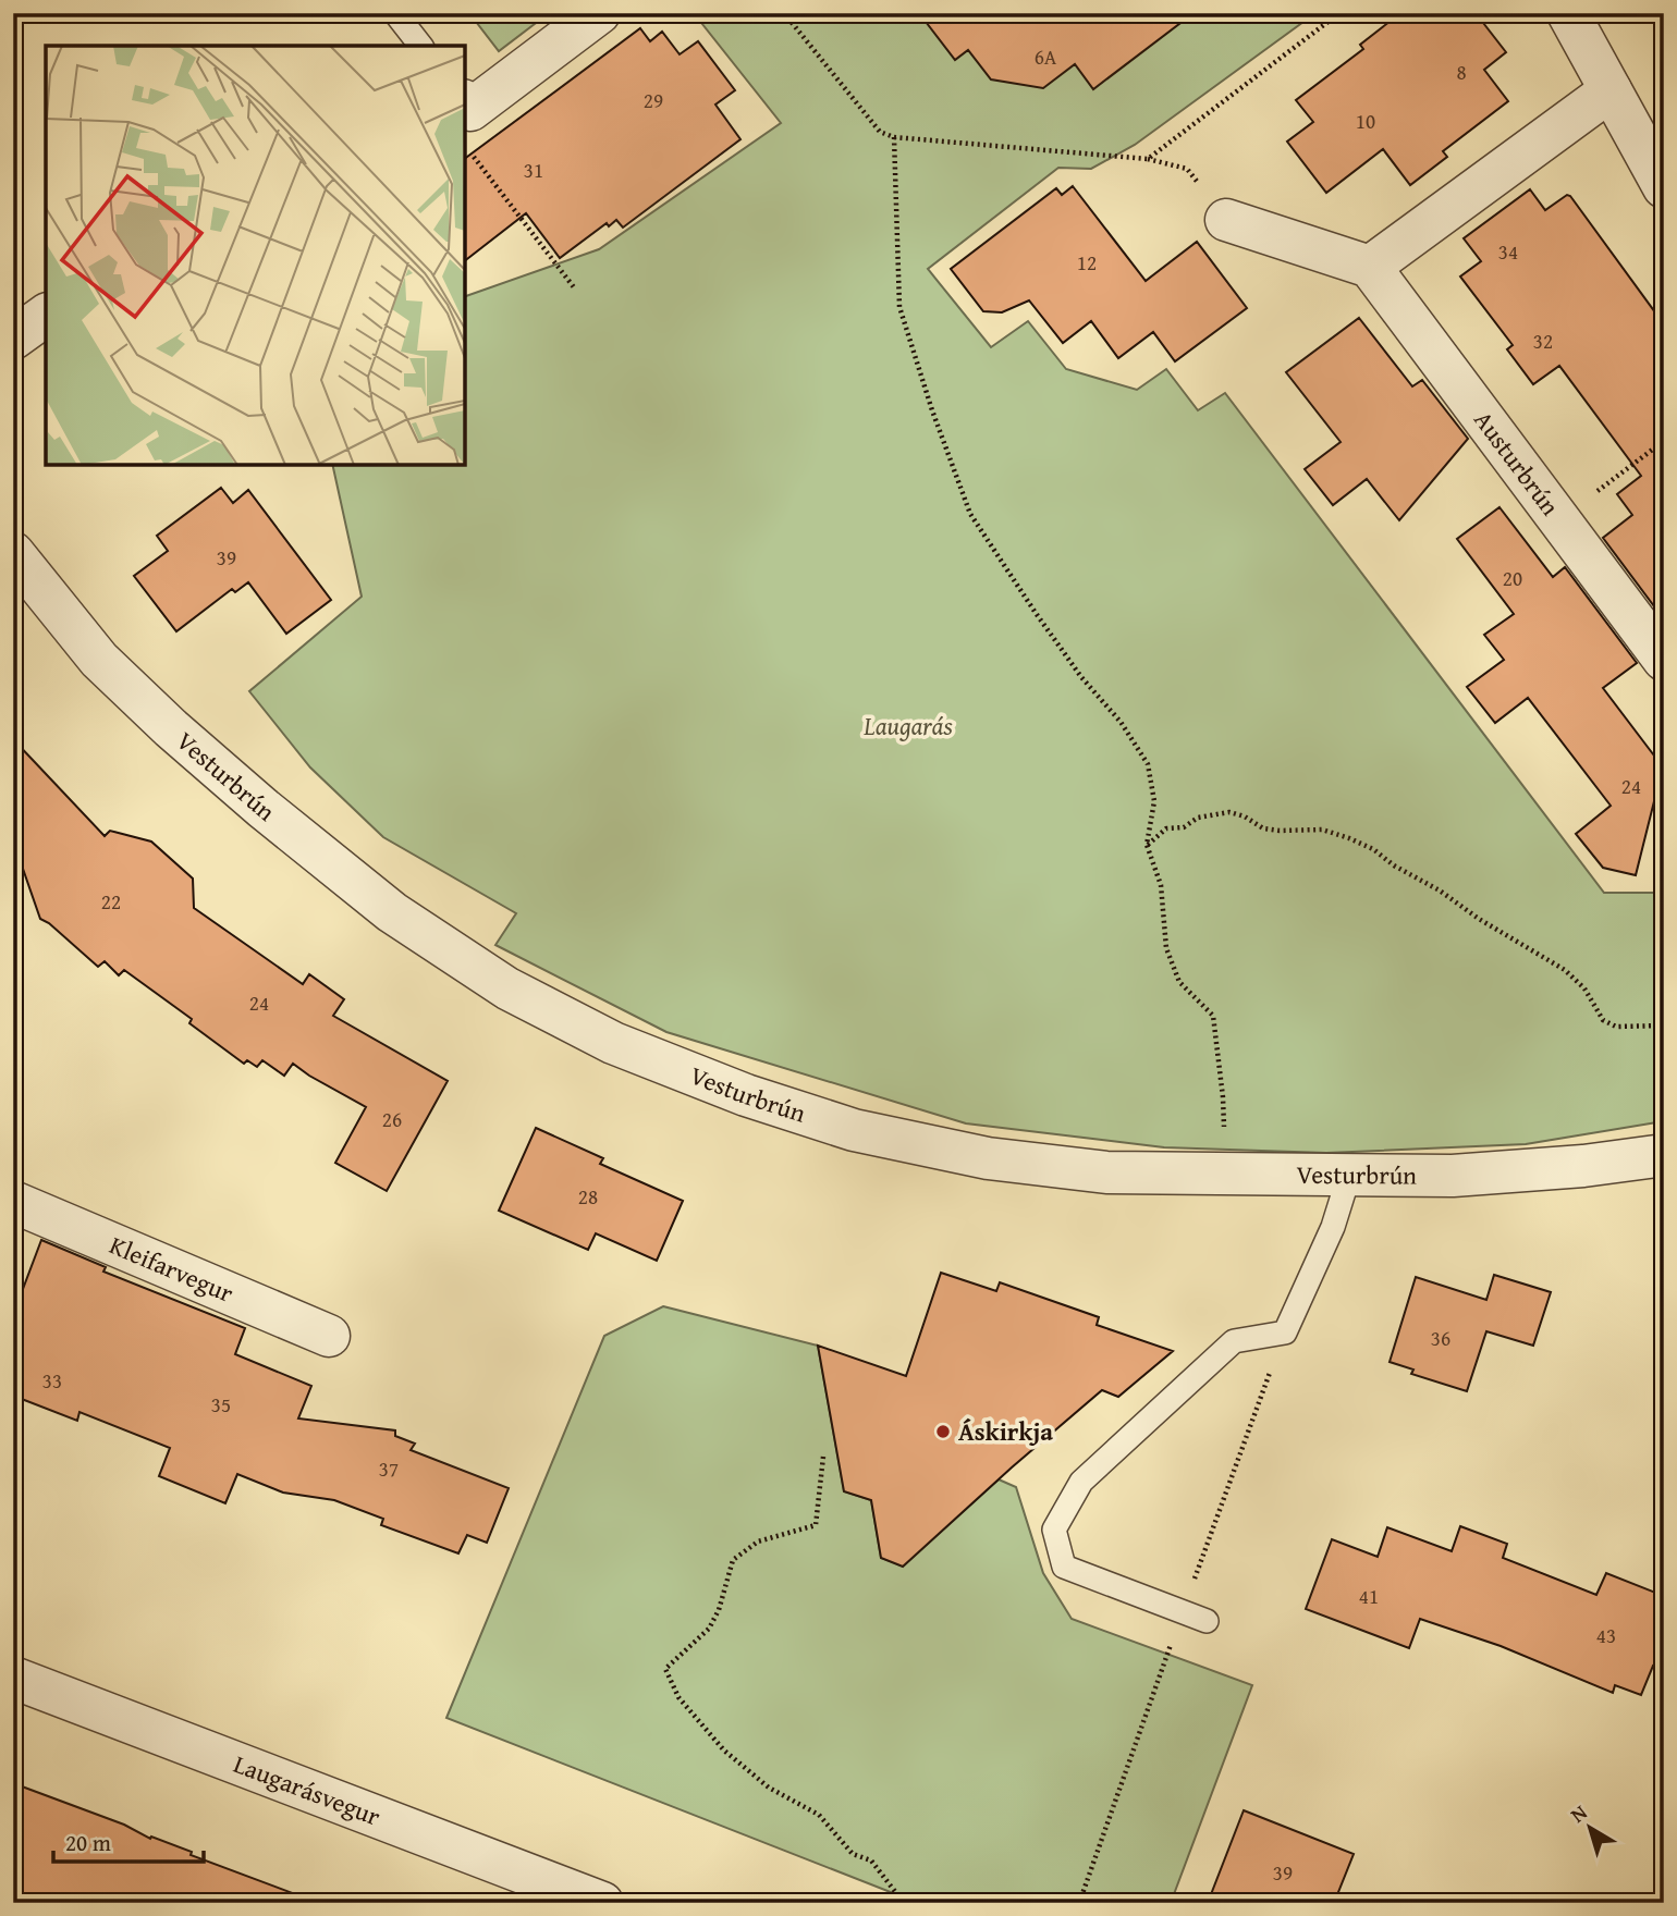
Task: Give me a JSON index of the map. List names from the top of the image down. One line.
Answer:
{"streets":{"street":["Austurbrún","Vesturbrún","Kleifarvegur","Laugarásvegur"]},"parks":["Laugarás"],"places":["Áskirkja"],"house_numbers":["6A","8","29","10","31","34","12","32","39","20","24","22","24","26","28","36","33","35","37","41","43","39"],"scale_bar":"20 m","north":"top left"}
